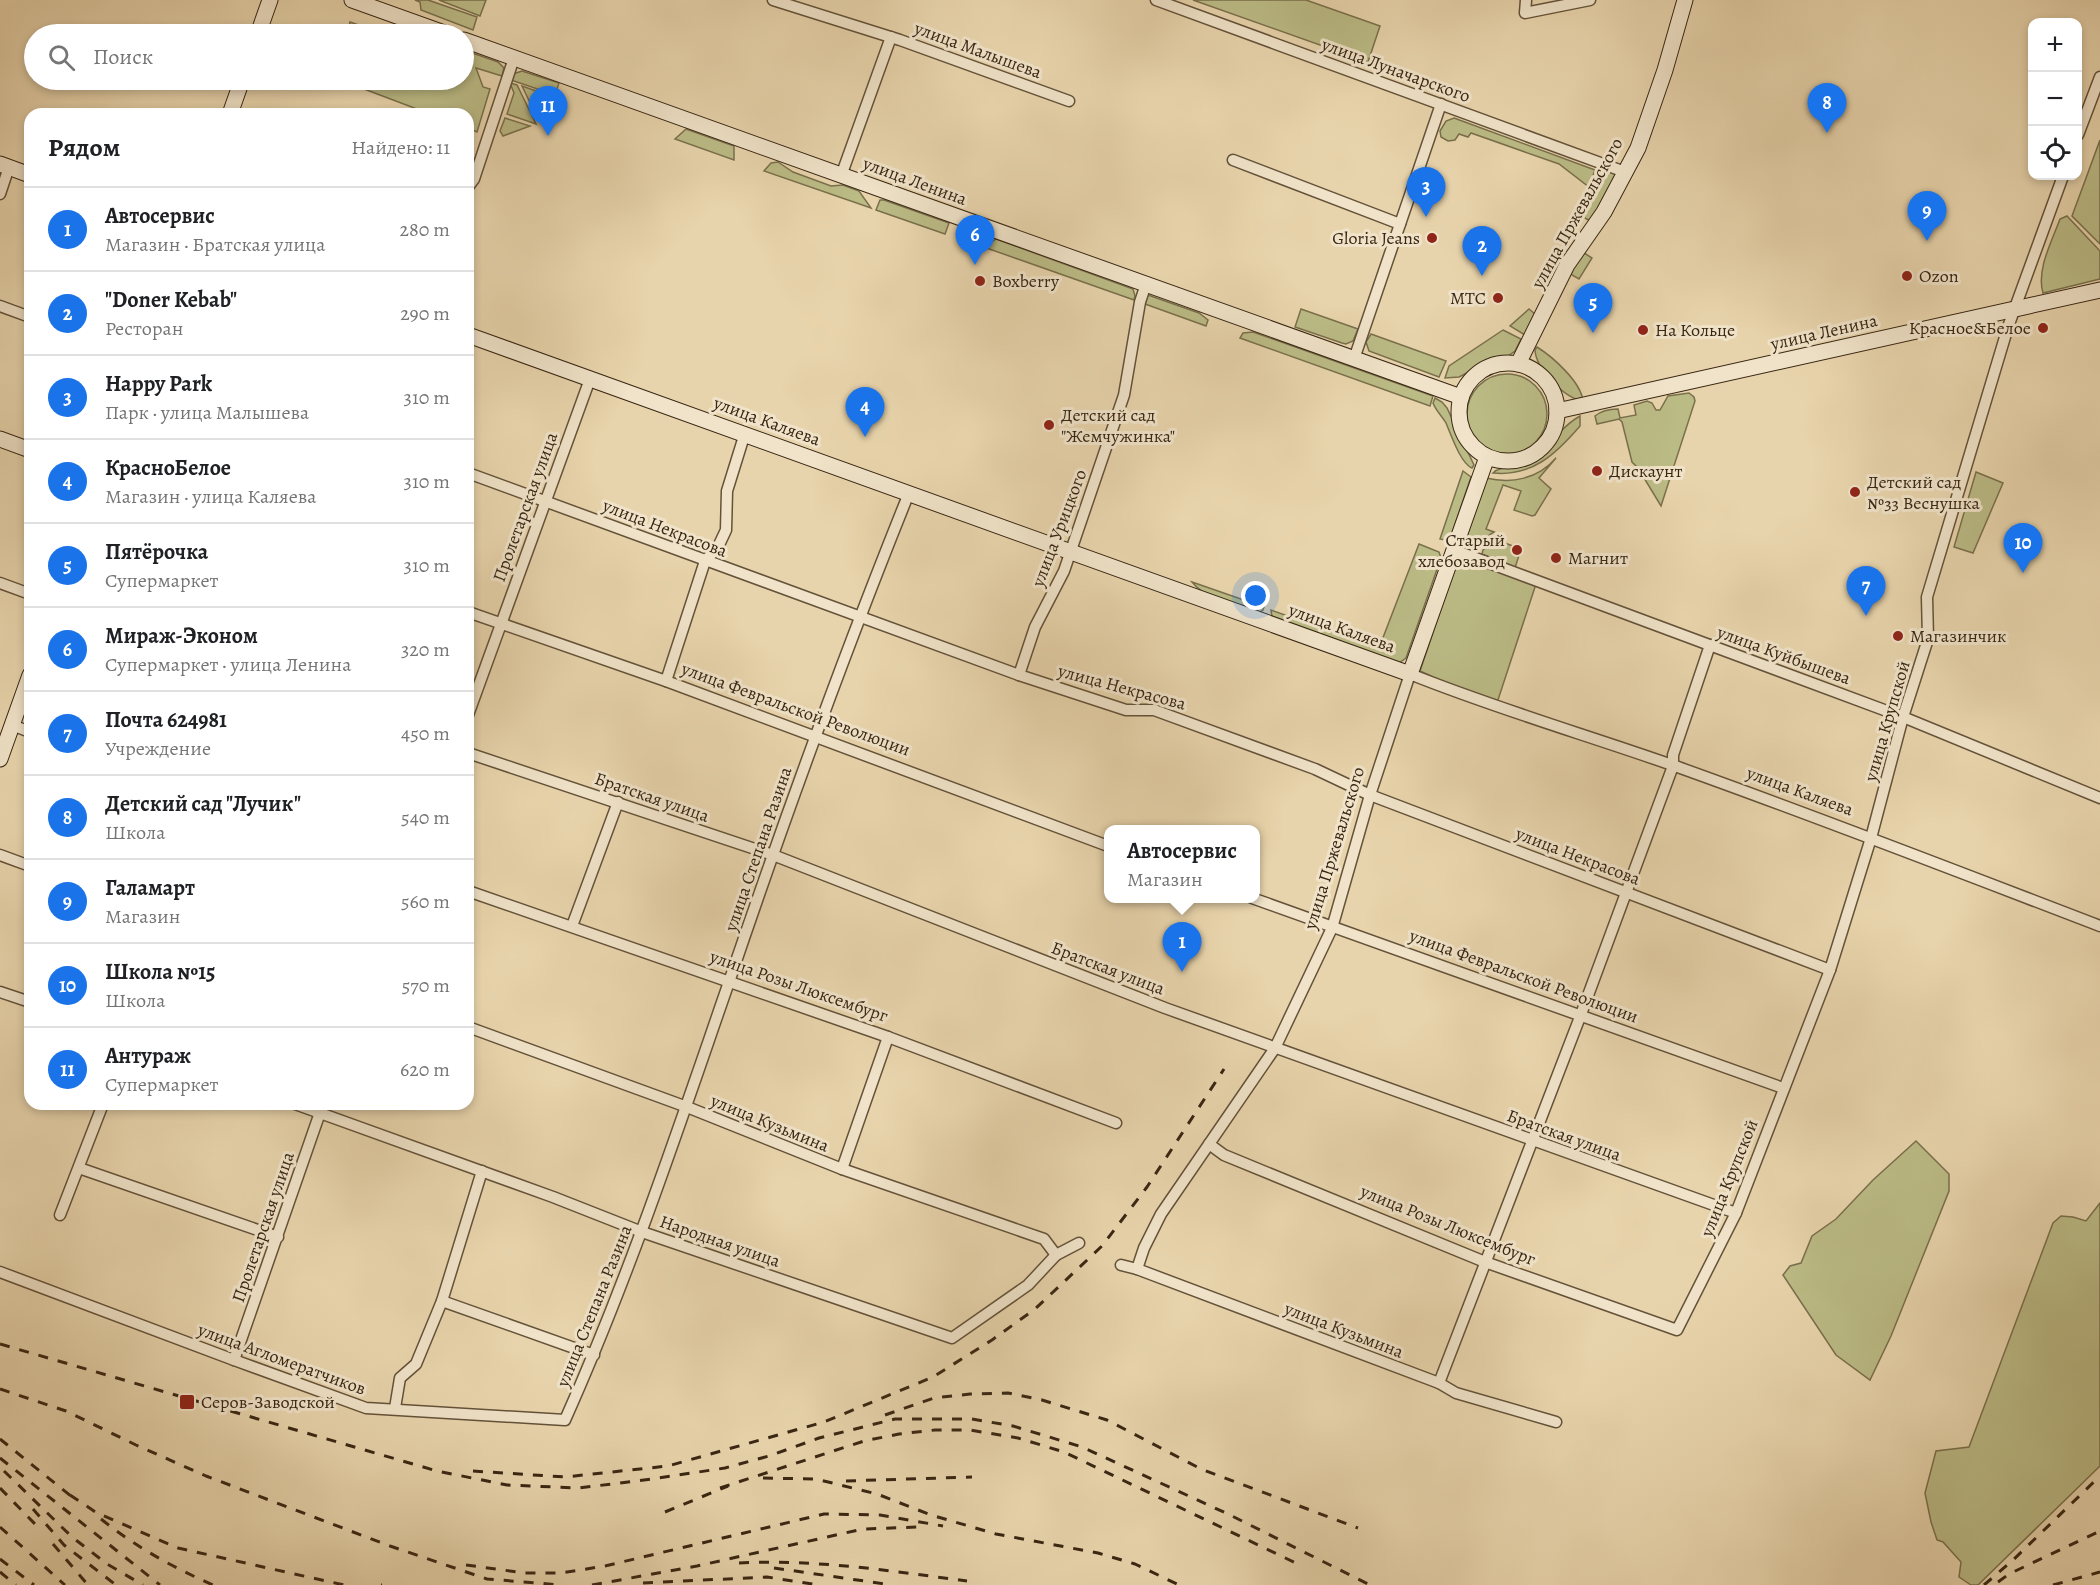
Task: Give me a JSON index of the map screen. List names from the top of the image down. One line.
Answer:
{"streets":{"street":["улица Малышева","улица Луначарского","улица Ленина","улица Пржевальского","улица Каляева","Пролетарская улица","улица Некрасова","улица Урицкого","улица Куйбышева","улица Февральской Революции","улица Крупской","Братская улица","улица Степана Разина","улица Розы Люксембург","улица Кузьмина","Народная улица","улица Агломератчиков"]},"crossings":[["улица Луначарского","улица Пржевальского"],["улица Ленина","улица Пржевальского"],["улица Ленина","улица Урицкого"],["улица Ленина","улица Крупской"],["улица Пржевальского","улица Каляева"],["улица Пржевальского","улица Некрасова"],["улица Пржевальского","улица Куйбышева"],["улица Пржевальского","улица Февральской Революции"],["улица Пржевальского","Братская улица"],["улица Пржевальского","улица Розы Люксембург"],["улица Пржевальского","улица Кузьмина"],["улица Каляева","Пролетарская улица"],["улица Каляева","улица Урицкого"],["улица Каляева","улица Крупской"],["улица Каляева","улица Степана Разина"],["Пролетарская улица","улица Некрасова"],["Пролетарская улица","улица Февральской Революции"],["Пролетарская улица","улица Агломератчиков"],["улица Некрасова","улица Урицкого"],["улица Некрасова","улица Крупской"],["улица Некрасова","улица Степана Разина"],["улица Куйбышева","улица Крупской"],["улица Февральской Революции","улица Крупской"],["улица Февральской Революции","улица Степана Разина"],["улица Крупской","Братская улица"],["улица Крупской","улица Розы Люксембург"],["Братская улица","улица Степана Разина"],["улица Степана Разина","улица Розы Люксембург"],["улица Степана Разина","улица Кузьмина"],["улица Степана Разина","Народная улица"],["улица Степана Разина","улица Агломератчиков"],["улица Кузьмина","Народная улица"]],"places":{"other":["Gloria Jeans","Ozon","Boxberry","МТС","Красное&Белое","На Кольце","Детский сад \"Жемчужинка\"","Дискаунт","Детский сад №33 Веснушка","Старый хлебозавод","Магнит","Магазинчик"],"transit":["Серов-Заводской"]},"page":{"map_buttons":["+","−"],"search":"Поиск","pins":["8","11","3","9","6","2","5","4","10","7","1"],"heading":["Рядом","Найдено: 11"],"list":[{"mark":"1","name":"Автосервис","note":"Магазин · Братская улица","value":"280 m"},{"mark":"2","name":"\"Doner Kebab\"","note":"Ресторан","value":"290 m"},{"mark":"3","name":"Happy Park","note":"Парк · улица Малышева","value":"310 m"},{"mark":"4","name":"КрасноБелое","note":"Магазин · улица Каляева","value":"310 m"},{"mark":"5","name":"Пятёрочка","note":"Супермаркет","value":"310 m"},{"mark":"6","name":"Мираж-Эконом","note":"Супермаркет · улица Ленина","value":"320 m"},{"mark":"7","name":"Почта 624981","note":"Учреждение","value":"450 m"},{"mark":"8","name":"Детский сад \"Лучик\"","note":"Школа","value":"540 m"},{"mark":"9","name":"Галамарт","note":"Магазин","value":"560 m"},{"mark":"10","name":"Школа №15","note":"Школа","value":"570 m"},{"mark":"11","name":"Антураж","note":"Супермаркет","value":"620 m"}],"popup":["Автосервис","Магазин"]}}
